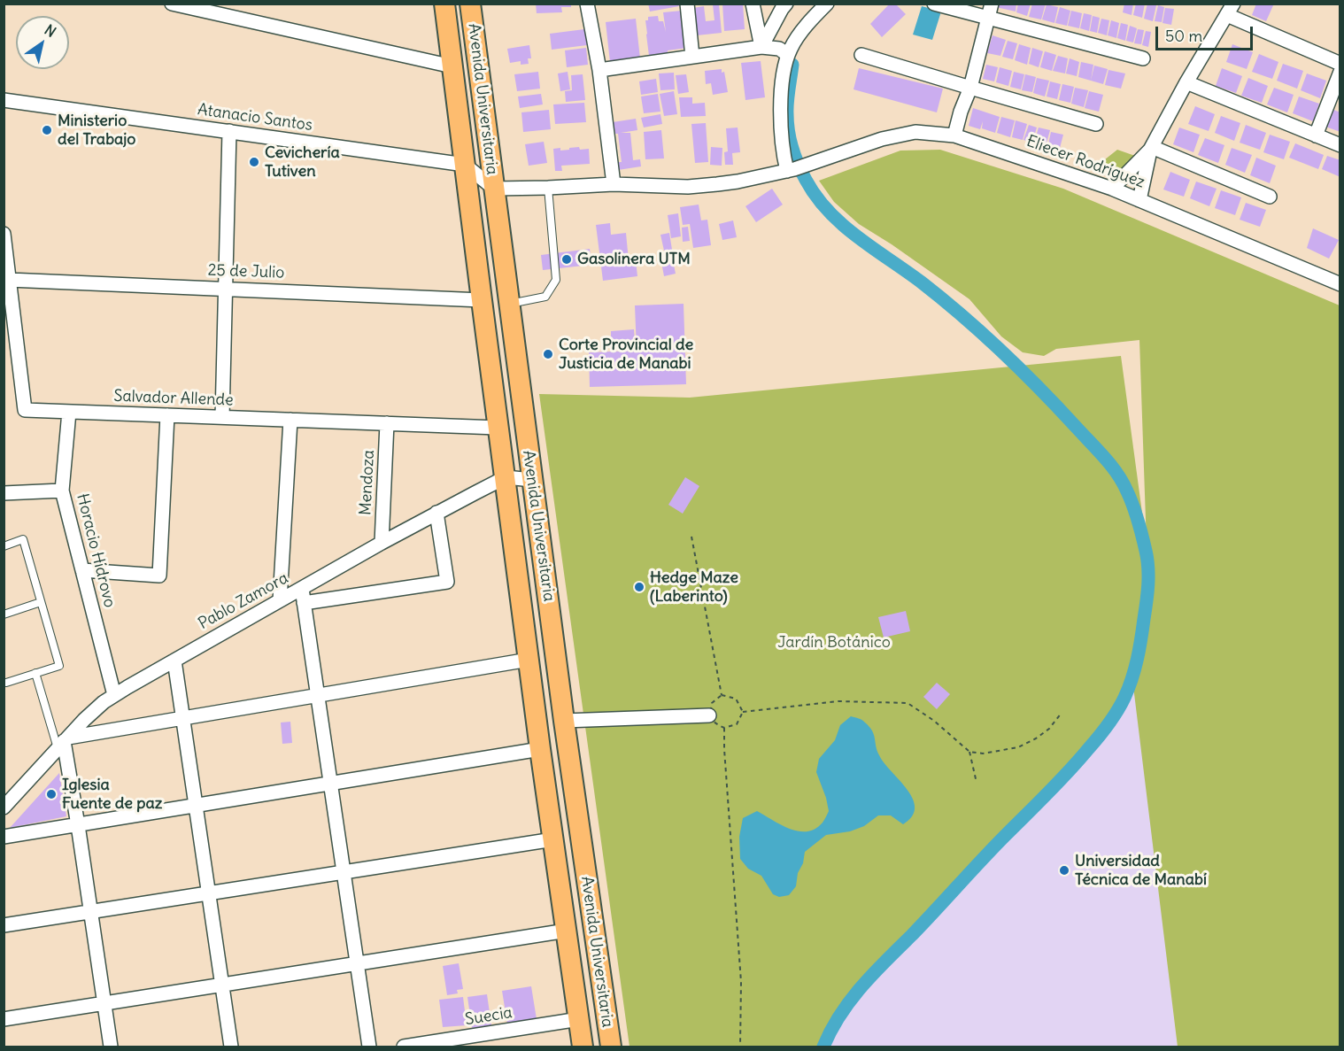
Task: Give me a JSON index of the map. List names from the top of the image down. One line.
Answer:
{"streets":{"main road":["Avenida Universitaria"],"street":["Atanacio Santos","Eliecer Rodríguez","25 de Julio","Salvador Allende","Mendoza","Horacio Hidrovo","Pablo Zamora","Suecia"]},"crossings":[["Avenida Universitaria","Atanacio Santos"],["Avenida Universitaria","Eliecer Rodríguez"],["Avenida Universitaria","25 de Julio"],["Avenida Universitaria","Salvador Allende"],["Avenida Universitaria","Pablo Zamora"],["Avenida Universitaria","Suecia"],["25 de Julio","Salvador Allende"],["Salvador Allende","Mendoza"],["Salvador Allende","Horacio Hidrovo"],["Mendoza","Pablo Zamora"],["Horacio Hidrovo","Pablo Zamora"]],"parks":["Jardín Botánico"],"places":["Ministerio del Trabajo","Cevichería Tutiven","Gasolinera UTM","Corte Provincial de Justicia de Manabi","Hedge Maze (Laberinto)","Iglesia Fuente de paz","Universidad Técnica de Manabí"],"scale_bar":"50 m","north":"top right"}
